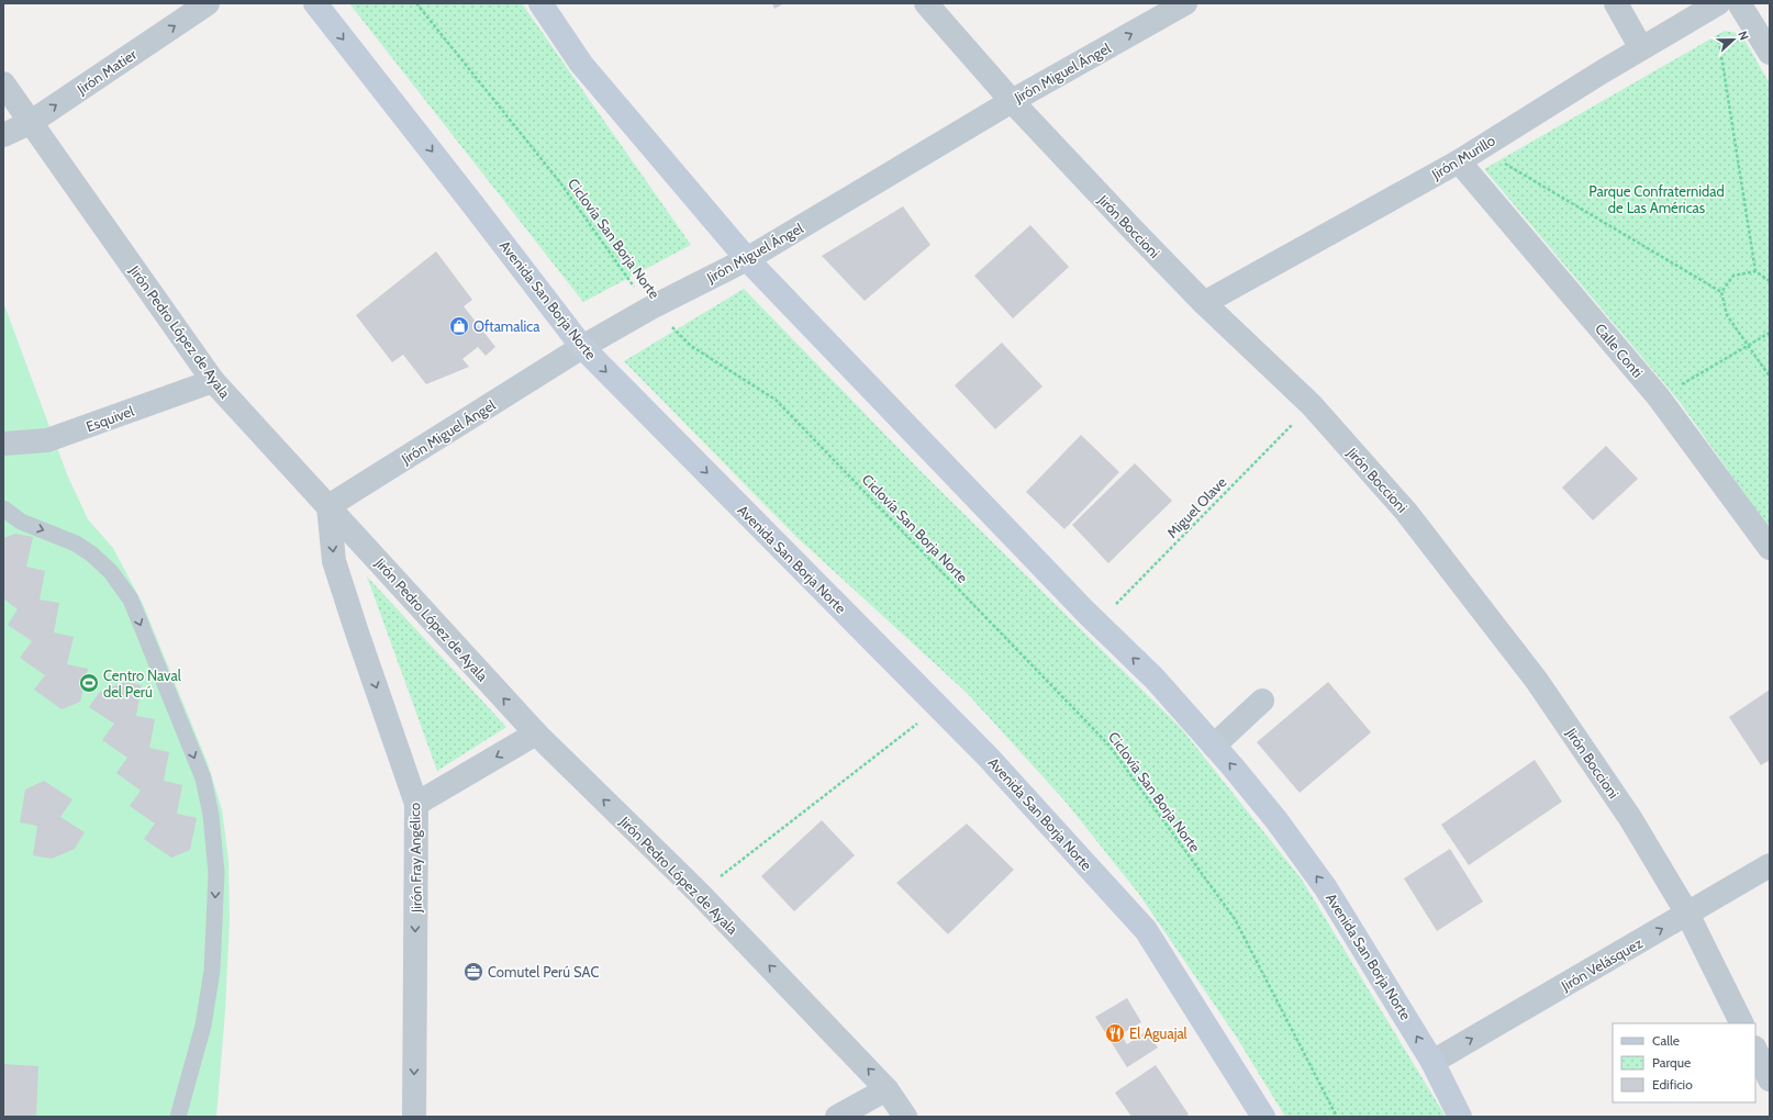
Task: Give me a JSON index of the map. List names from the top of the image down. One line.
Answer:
{"streets":{"main road":["Avenida San Borja Norte"],"street":["Jirón Matier","Jirón Miguel Ángel","Jirón Murillo","Jirón Boccioni","Jirón Pedro López de Ayala","Calle Conti","Esquivel","Jirón Fray Angélico","Jirón Velásquez"],"path":["Ciclovía San Borja Norte","Miguel Olave"]},"crossings":[["Jirón Matier","Jirón Pedro López de Ayala"],["Jirón Miguel Ángel","Jirón Boccioni"],["Jirón Miguel Ángel","Ciclovía San Borja Norte"],["Jirón Miguel Ángel","Avenida San Borja Norte"],["Jirón Miguel Ángel","Jirón Pedro López de Ayala"],["Jirón Miguel Ángel","Jirón Fray Angélico"],["Jirón Murillo","Jirón Boccioni"],["Jirón Murillo","Calle Conti"],["Jirón Boccioni","Miguel Olave"],["Jirón Boccioni","Jirón Velásquez"],["Avenida San Borja Norte","Miguel Olave"],["Avenida San Borja Norte","Jirón Velásquez"],["Jirón Pedro López de Ayala","Esquivel"],["Jirón Pedro López de Ayala","Jirón Fray Angélico"]],"one_way":["Jirón Matier","Jirón Pedro López de Ayala","Jirón Fray Angélico","Jirón Velásquez"],"parks":["Parque Confraternidad de Las Américas"],"places":{"shop":["Oftamalica"],"sports":["Centro Naval del Perú"],"office":["Comutel Perú SAC"],"restaurant":["El Aguajal"]},"legend":["Calle","Parque","Edificio"],"north":"right"}
